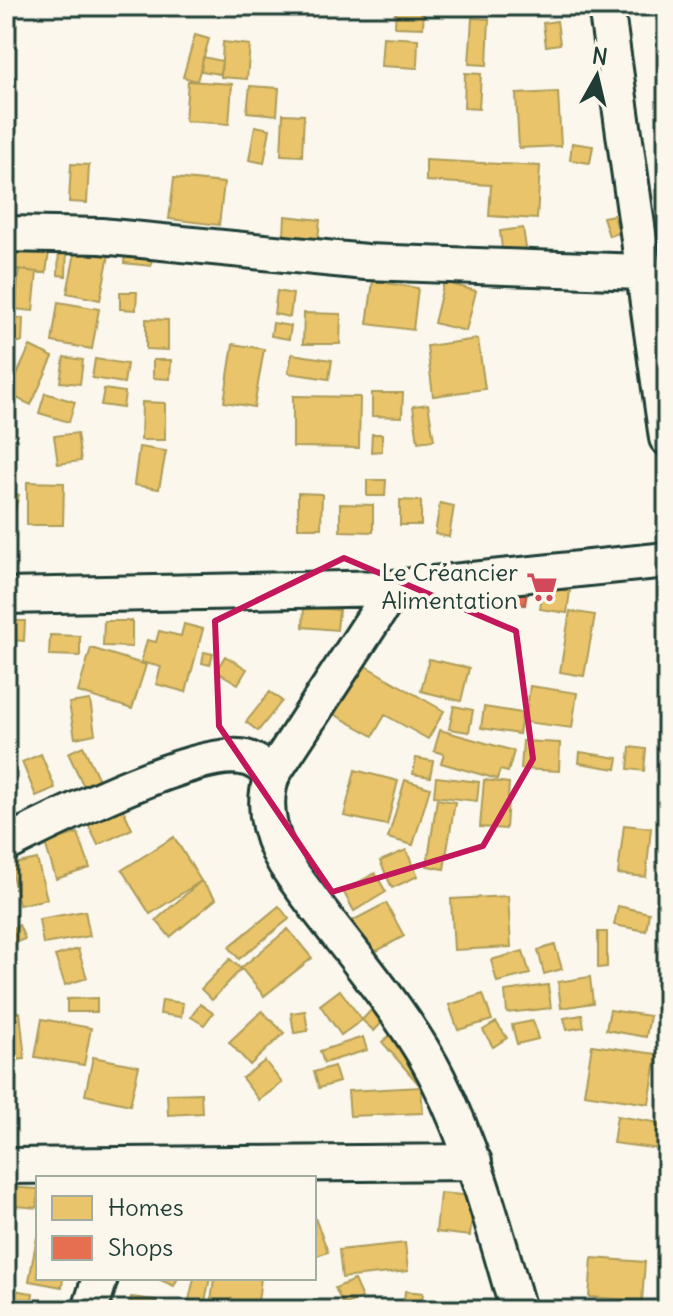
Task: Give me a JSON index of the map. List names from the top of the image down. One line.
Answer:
{"places":{"supermarket":["Le Créancier Alimentation"]},"legend":["Homes","Shops"],"north":"top"}
